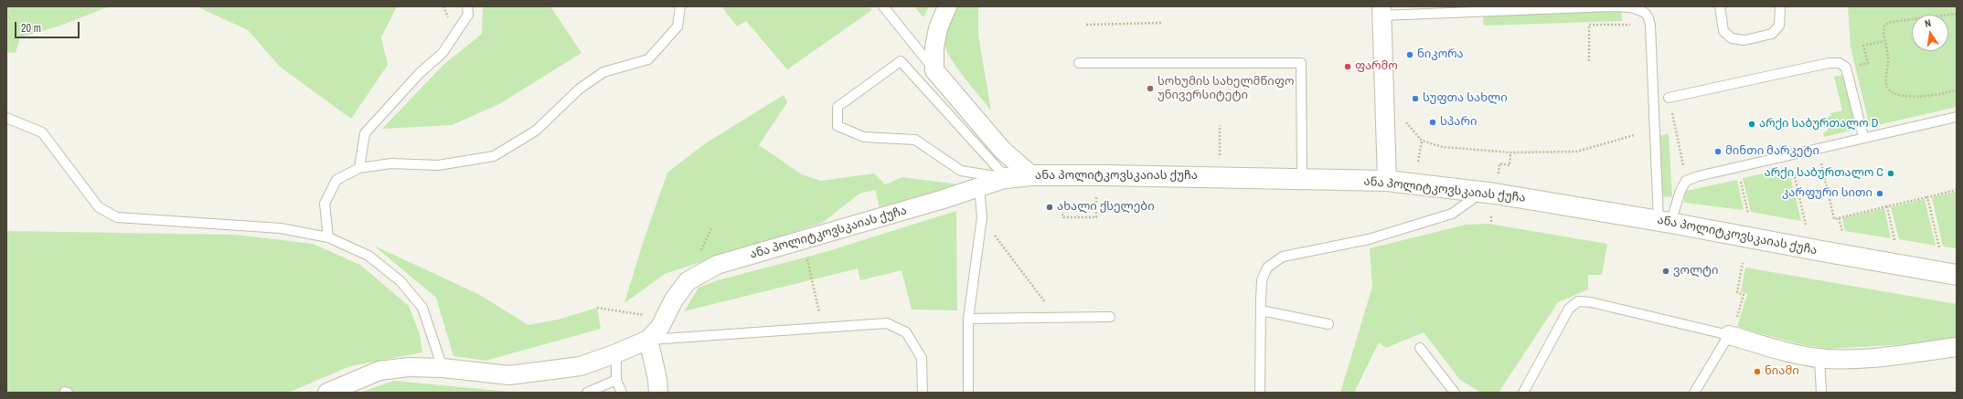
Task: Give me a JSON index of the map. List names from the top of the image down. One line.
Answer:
{"streets":{"street":["ანა პოლიტკოვსკაიას ქუჩა"]},"places":["ნიკორა","ფარმო","სოხუმის სახელმწიფო უნივერსიტეტი","სუფთა სახლი","სპარი","არქი საბურთალო D","მინთი მარკეტი","არქი საბურთალო C","კარფური სითი","ახალი ქსელები","ვოლტი","ნიამი"],"scale_bar":"20 m","north":"top"}
